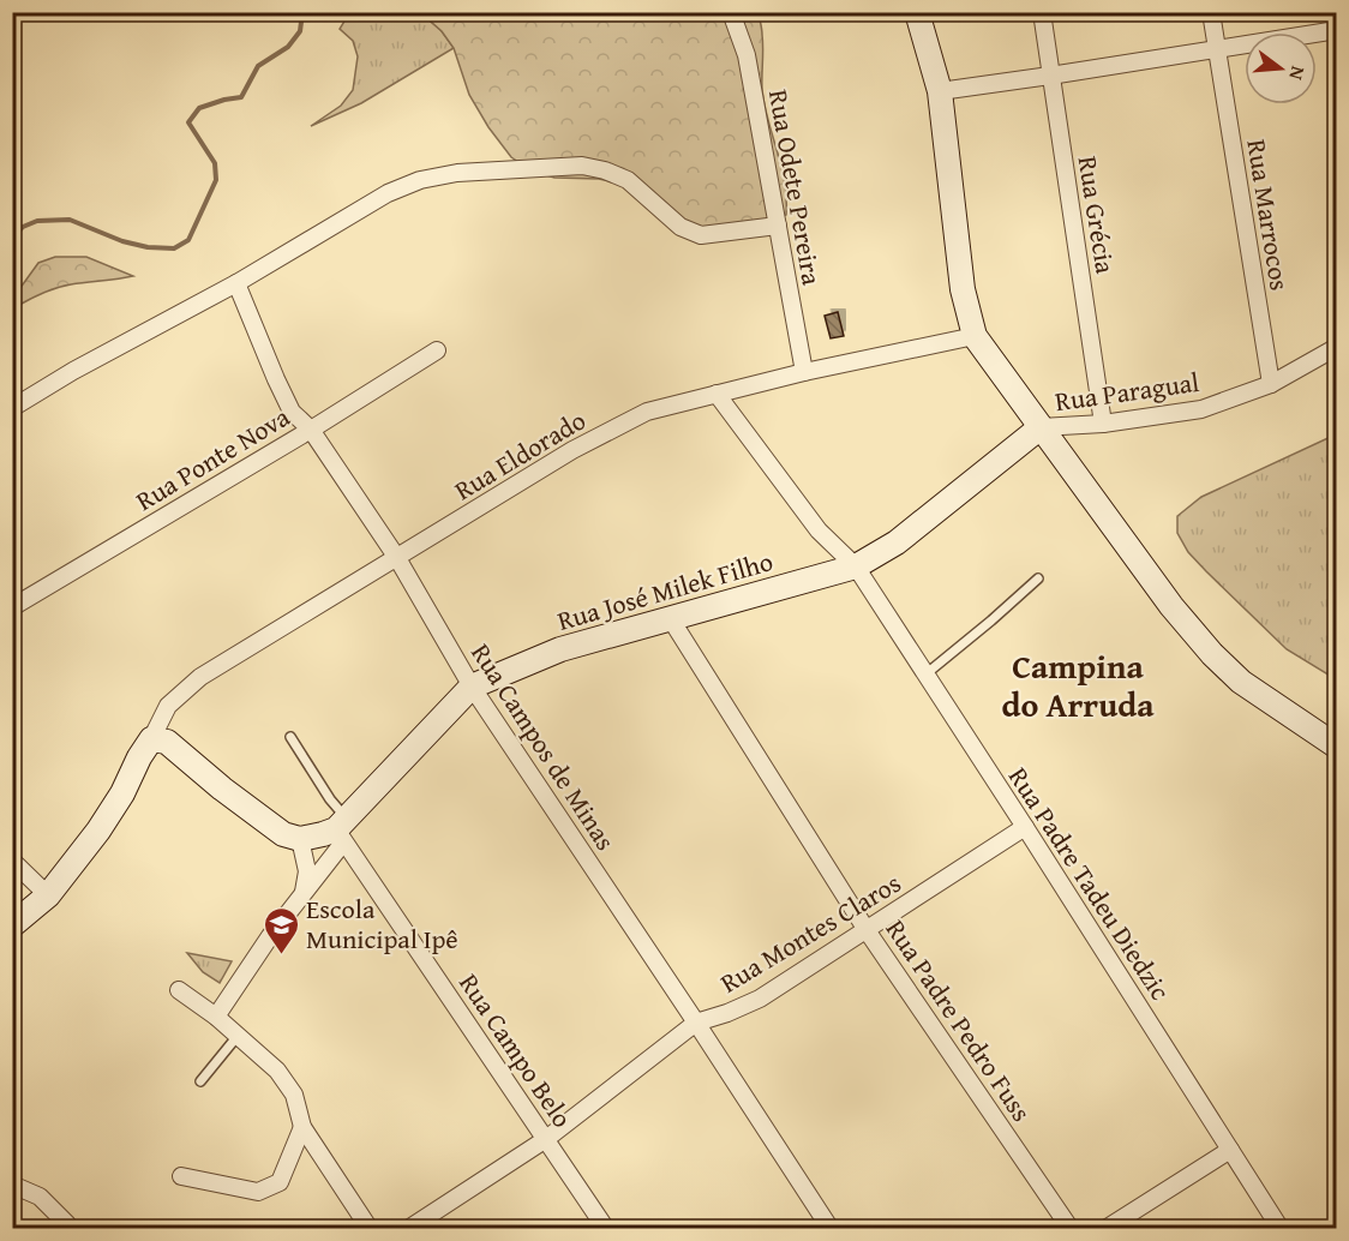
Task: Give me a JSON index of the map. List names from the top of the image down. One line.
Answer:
{"streets":{"street":["Rua Odete Pereira","Rua Grécia","Rua Marrocos","Rua Paragual","Rua Eldorado","Rua Ponte Nova","Rua José Milek Filho","Rua Campos de Minas","Rua Padre Tadeu Diedzic","Rua Montes Claros","Rua Padre Pedro Fuss","Rua Campo Belo"]},"crossings":[["Rua Odete Pereira","Rua Eldorado"],["Rua Grécia","Rua Paragual"],["Rua Marrocos","Rua Paragual"],["Rua Paragual","Rua José Milek Filho"],["Rua Eldorado","Rua Campos de Minas"],["Rua Eldorado","Rua Padre Tadeu Diedzic"],["Rua Ponte Nova","Rua Campos de Minas"],["Rua José Milek Filho","Rua Campos de Minas"],["Rua José Milek Filho","Rua Padre Tadeu Diedzic"],["Rua José Milek Filho","Rua Padre Pedro Fuss"],["Rua José Milek Filho","Rua Campo Belo"],["Rua Campos de Minas","Rua Montes Claros"],["Rua Padre Tadeu Diedzic","Rua Montes Claros"],["Rua Montes Claros","Rua Padre Pedro Fuss"],["Rua Montes Claros","Rua Campo Belo"]],"districts":["Campina do Arruda"],"places":{"school or university":["Escola Municipal Ipê"]},"north":"right"}
